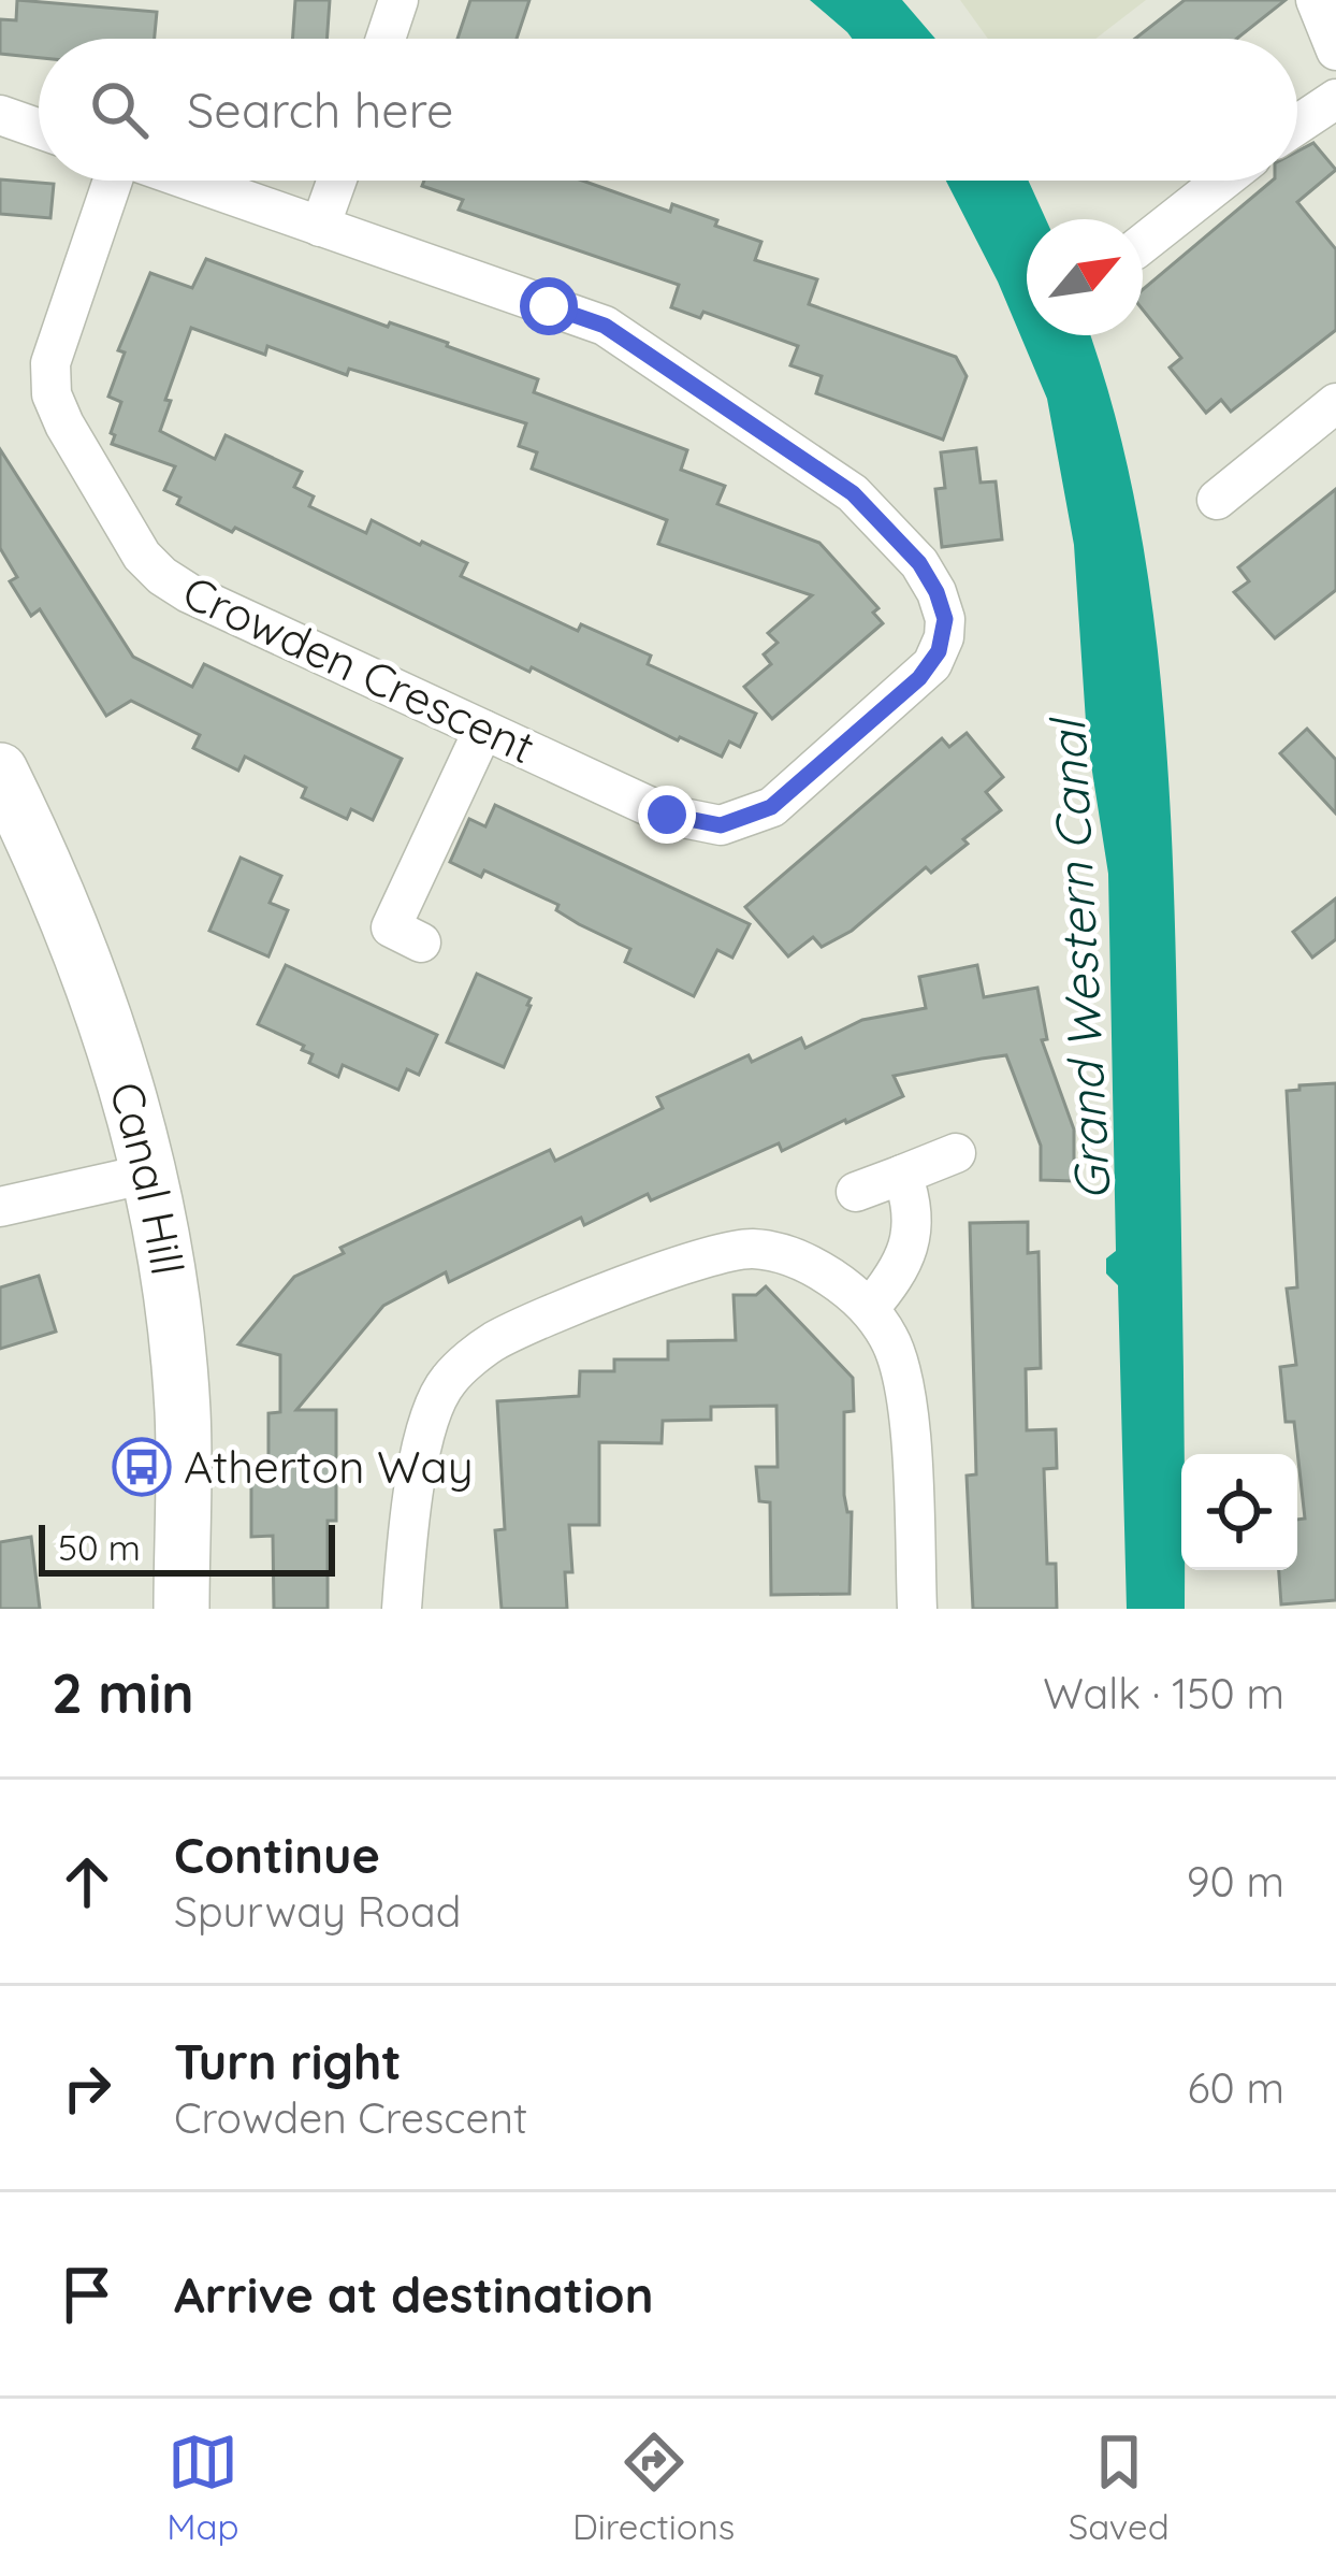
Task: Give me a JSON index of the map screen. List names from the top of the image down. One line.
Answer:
{"streets":{"street":["Crowden Crescent","Canal Hill"]},"water":["Grand Western Canal"],"places":{"bus stop":["Atherton Way"]},"scale_bar":"50 m","north":"top right","page":{"search":"Search here","scale":"50 m","heading":["2 min","Walk · 150 m"],"list":[["Continue","Spurway Road","90 m"],["Turn right","Crowden Crescent","60 m"],"Arrive at destination"],"nav":["Map","Directions","Saved"]}}
